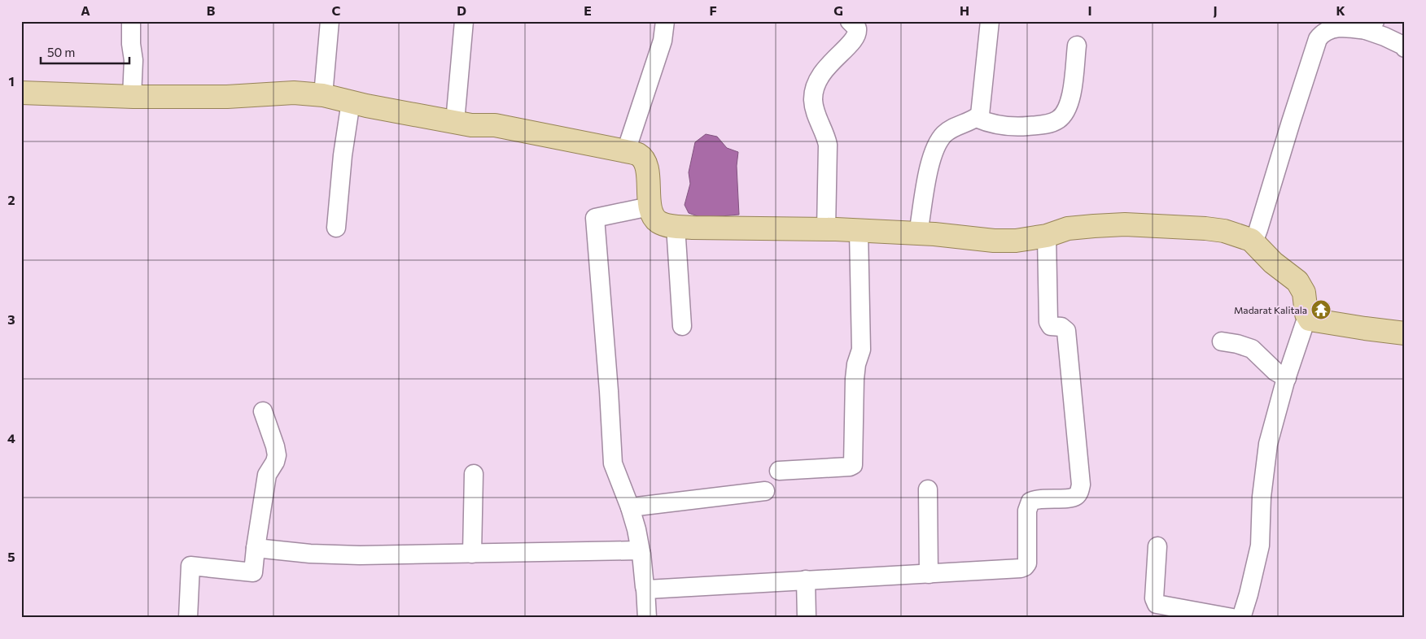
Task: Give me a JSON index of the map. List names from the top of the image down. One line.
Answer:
{"places":{"temple":["Madarat Kalitala"]},"scale_bar":"50 m","grid":{"columns":["A","B","C","D","E","F","G","H","I","J","K"],"rows":["1","2","3","4","5"]}}
